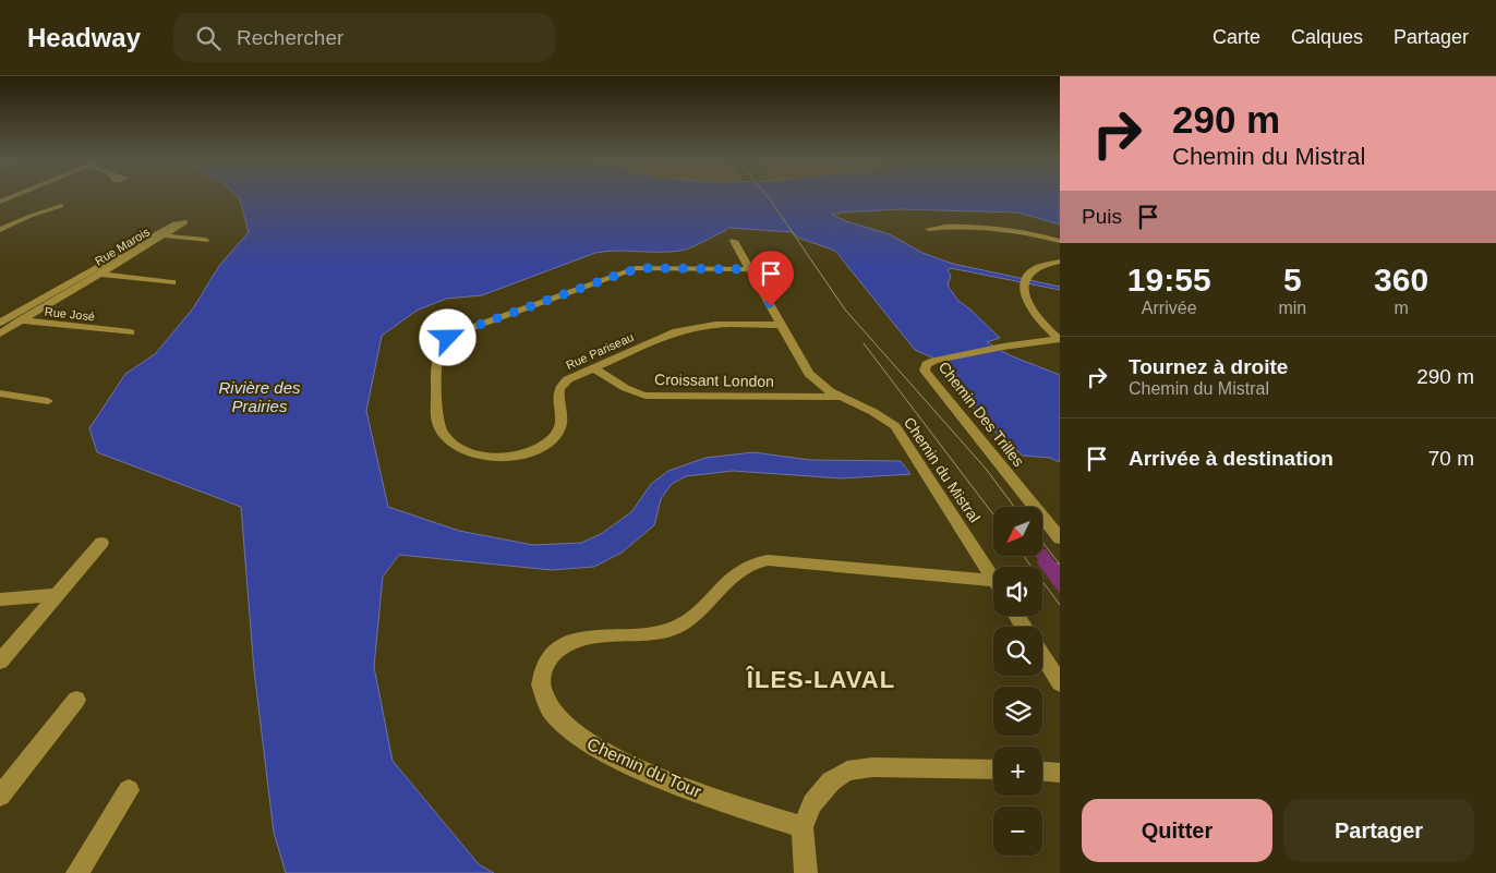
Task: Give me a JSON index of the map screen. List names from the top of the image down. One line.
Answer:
{"streets":{"street":["Rue Marois","Rue José","Rue Pariseau","Croissant London","Chemin Des Trilles","Chemin du Mistral","Chemin du Tour"]},"crossings":[["Rue Marois","Rue José"],["Rue Pariseau","Croissant London"],["Rue Pariseau","Chemin du Mistral"],["Croissant London","Chemin du Mistral"]],"districts":["ÎLES-LAVAL"],"water":["Rivière des Prairies"],"north":"bottom left","page":{"header":"Headway","search":"Rechercher","nav":["Carte","Calques","Partager"],"turn":["290 m","Chemin du Mistral"],"then":"Puis","eta":["19:55","Arrivée","5","min","360","m"],"list":[{"name":"Tournez à droite","note":"Chemin du Mistral","value":"290 m"},{"name":"Arrivée à destination","value":"70 m"}],"map_buttons":["+","−"],"buttons":["Quitter","Partager"]}}
